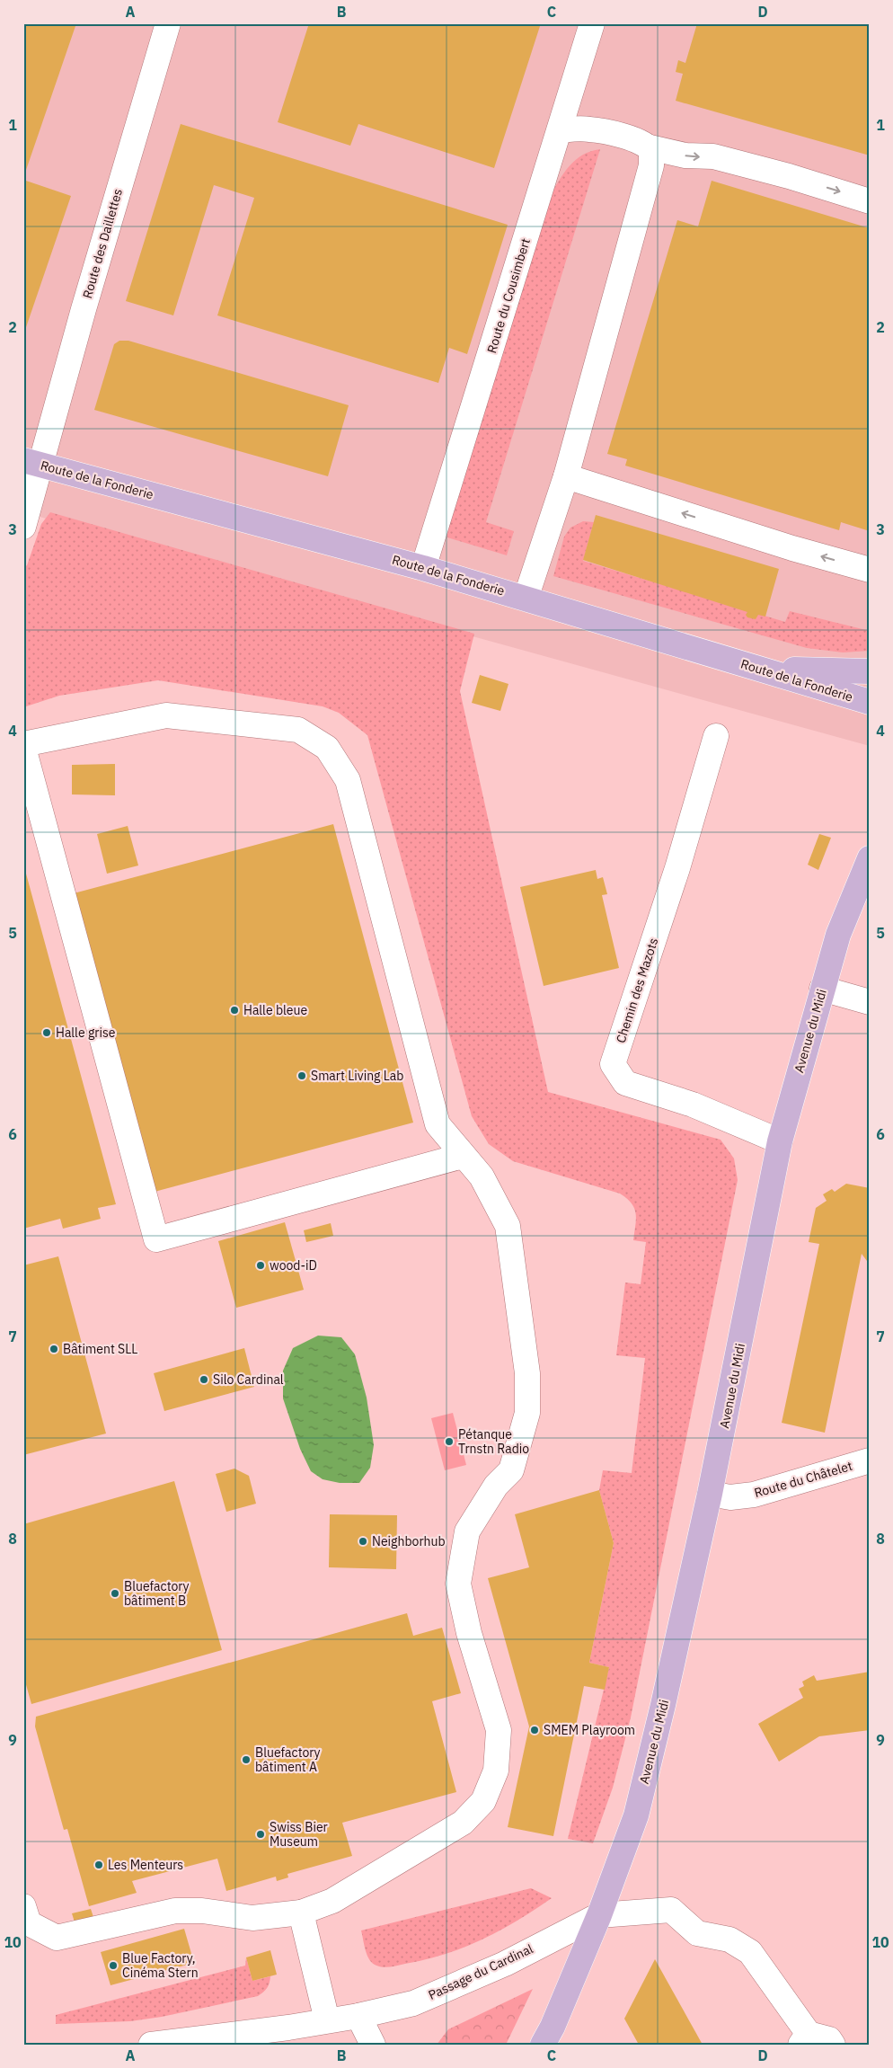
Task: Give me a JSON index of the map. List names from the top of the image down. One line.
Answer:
{"streets":{"main road":["Route de la Fonderie","Avenue du Midi"],"street":["Route des Daillettes","Route du Cousimbert","Chemin des Mazots","Route du Châtelet","Passage du Cardinal"]},"crossings":[["Route des Daillettes","Route de la Fonderie"],["Route du Cousimbert","Route de la Fonderie"],["Chemin des Mazots","Avenue du Midi"],["Avenue du Midi","Route du Châtelet"],["Avenue du Midi","Passage du Cardinal"]],"places":["Halle bleue","Halle grise","Smart Living Lab","wood-iD","Bâtiment SLL","Silo Cardinal","Pétanque Trnstn Radio","Neighborhub","Bluefactory bâtiment B","SMEM Playroom","Bluefactory bâtiment A","Swiss Bier Museum","Les Menteurs","Blue Factory, Cinéma Stern"],"grid":{"columns":["A","B","C","D"],"rows":["1","2","3","4","5","6","7","8","9","10"]}}
